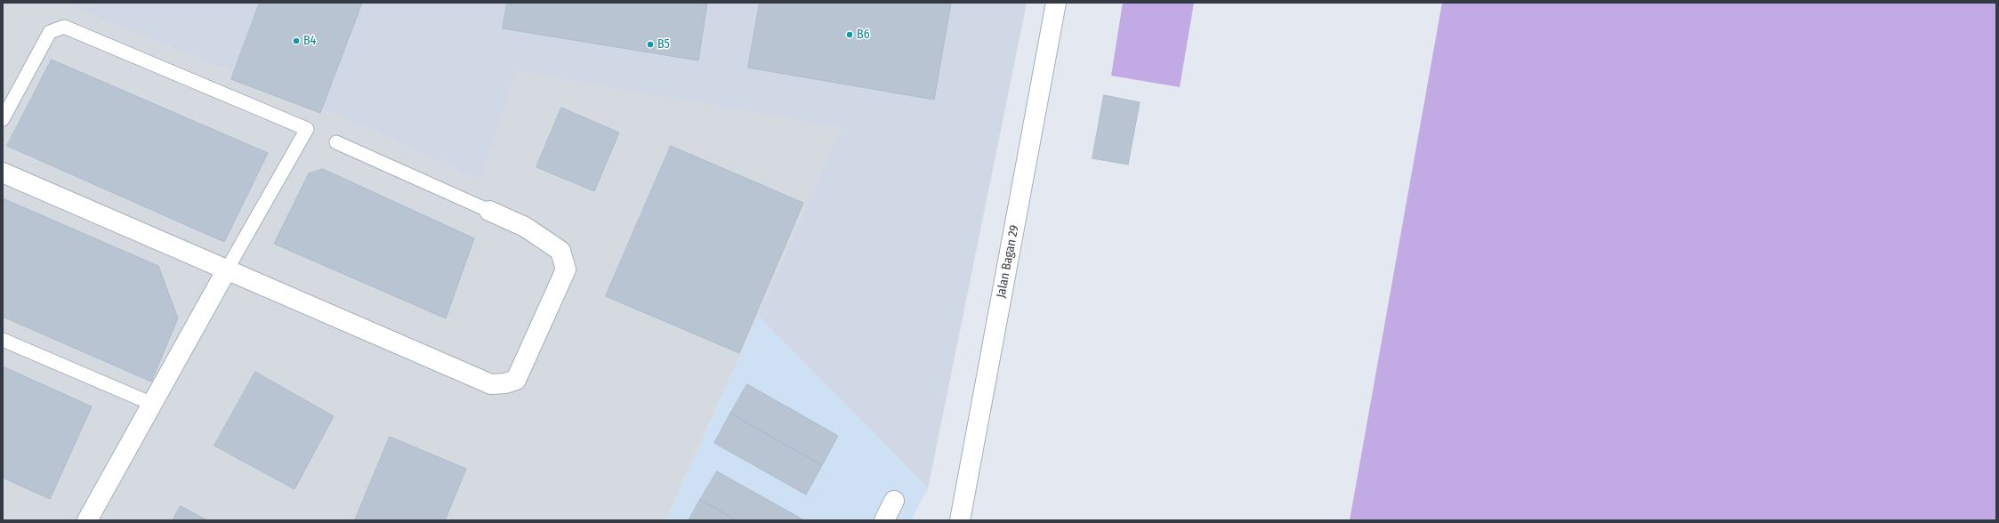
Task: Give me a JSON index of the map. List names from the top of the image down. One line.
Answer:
{"streets":{"street":["Jalan Bagan 29"]},"places":["B6","B4","B5"]}
